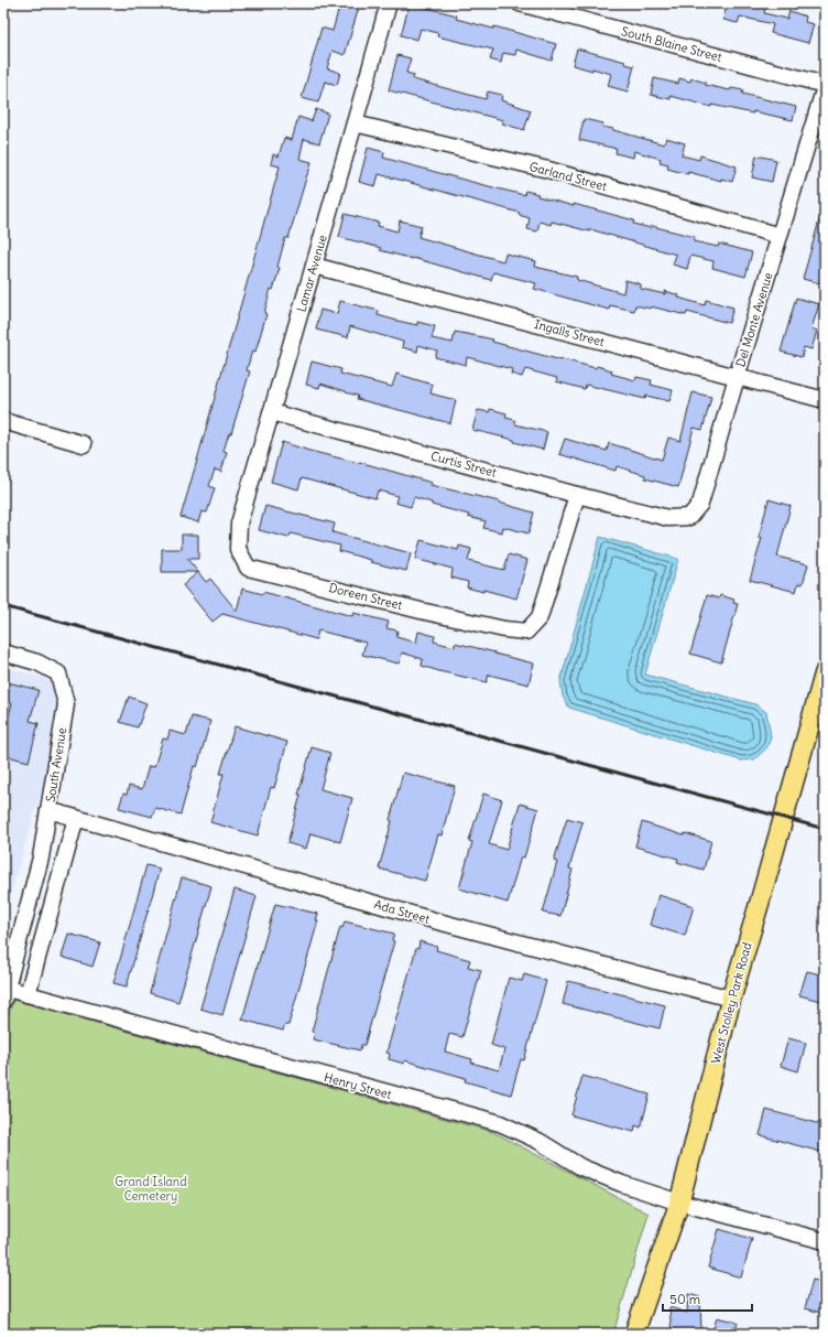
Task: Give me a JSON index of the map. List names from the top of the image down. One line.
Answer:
{"streets":{"main road":["West Stolley Park Road"],"street":["South Blaine Street","Garland Street","Lamar Avenue","Del Monte Avenue","Ingalls Street","Curtis Street","Doreen Street","South Avenue","Ada Street","Henry Street"]},"crossings":[["South Blaine Street","Del Monte Avenue"],["Garland Street","Lamar Avenue"],["Garland Street","Del Monte Avenue"],["Lamar Avenue","Ingalls Street"],["Lamar Avenue","Curtis Street"],["Lamar Avenue","Doreen Street"],["Del Monte Avenue","Ingalls Street"],["Del Monte Avenue","Curtis Street"],["Curtis Street","Doreen Street"],["South Avenue","Ada Street"],["Ada Street","West Stolley Park Road"],["West Stolley Park Road","Henry Street"]],"parks":["Grand Island Cemetery"],"scale_bar":"50 m"}
